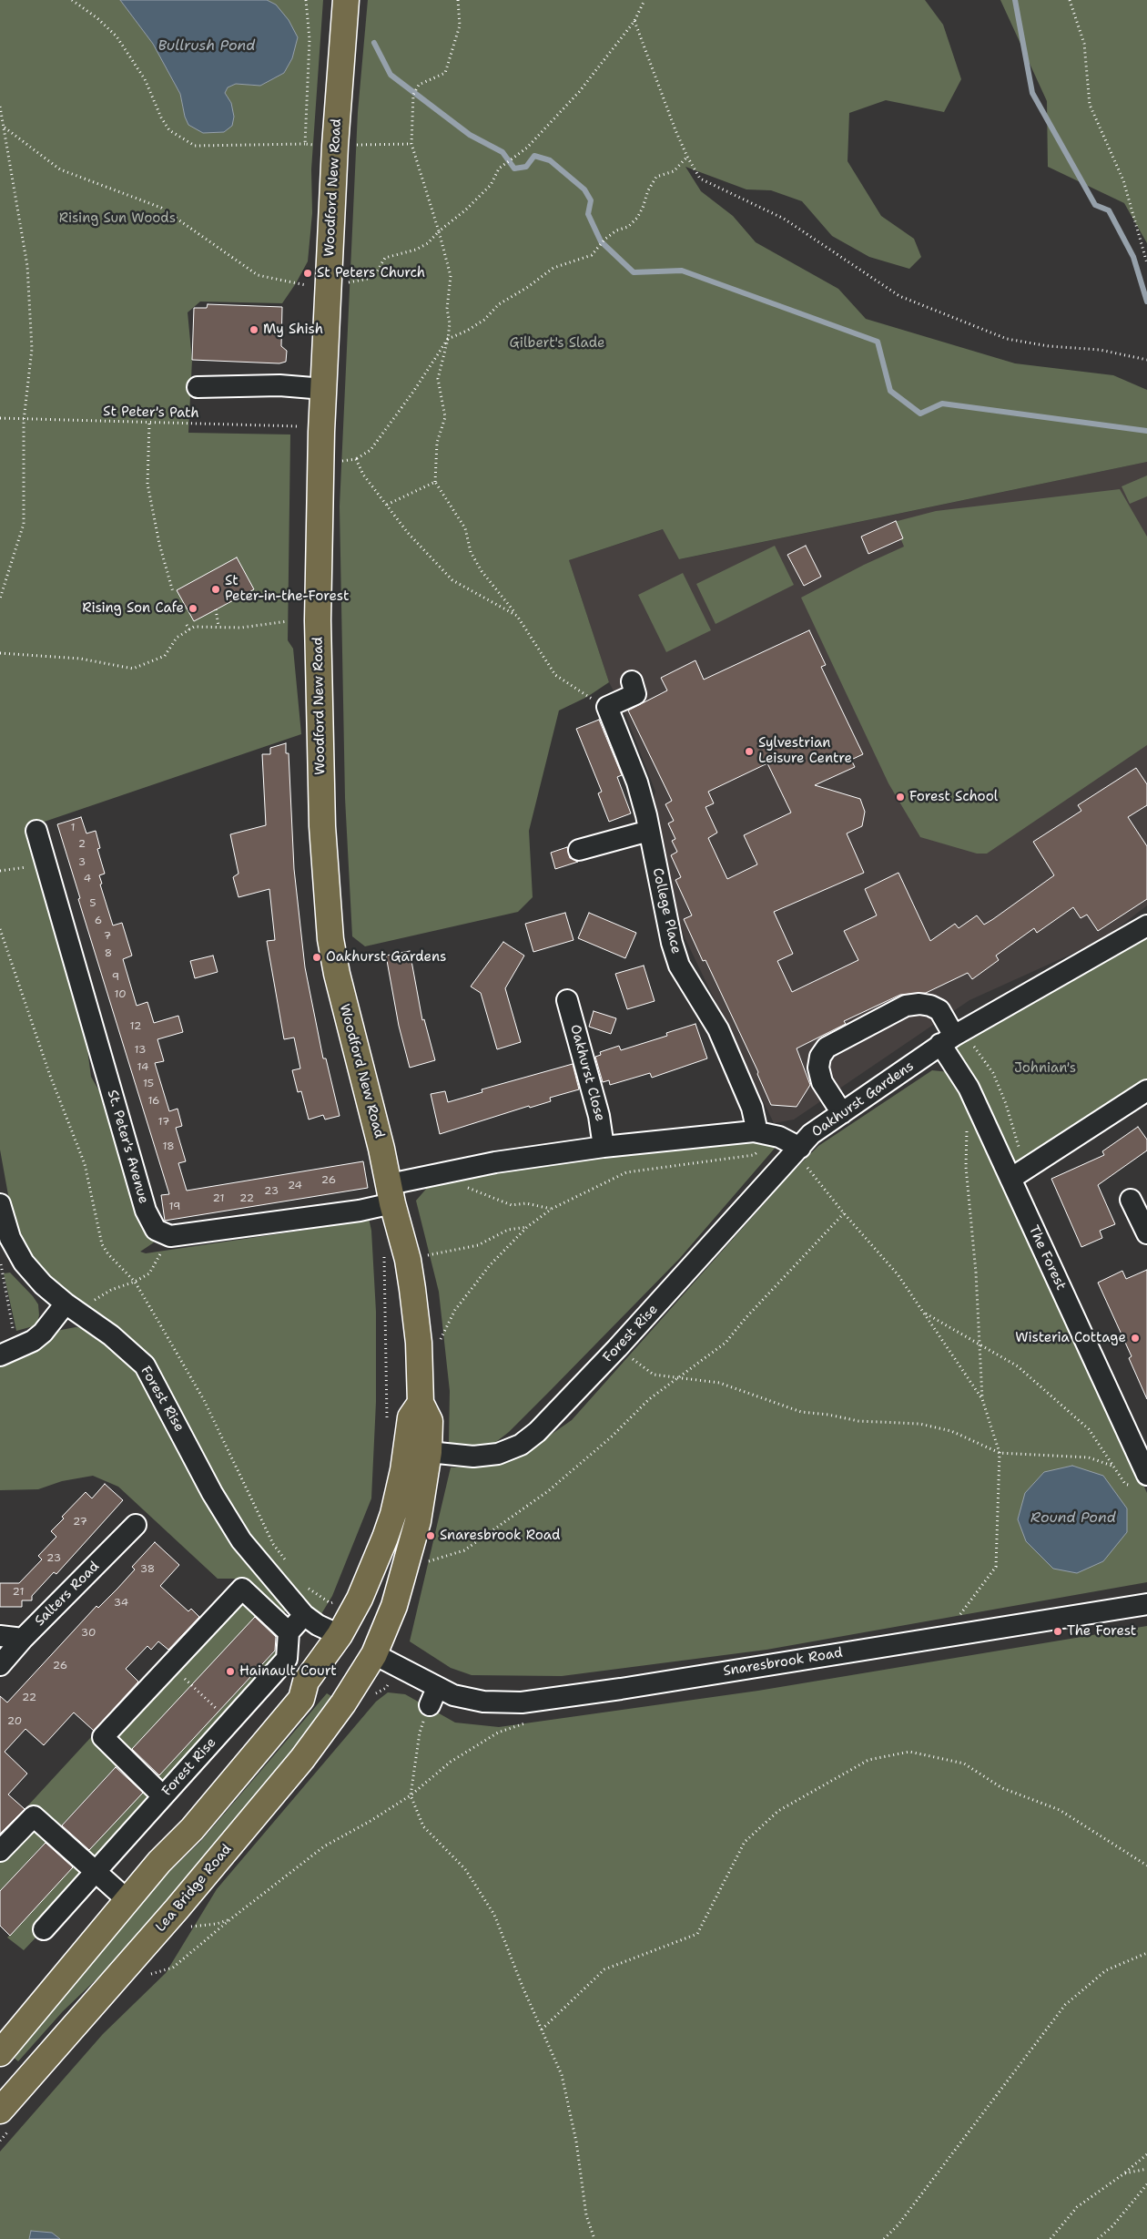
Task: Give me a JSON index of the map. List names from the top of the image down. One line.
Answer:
{"streets":{"main road":["Woodford New Road","Lea Bridge Road"],"street":["College Place","Oakhurst Close","Oakhurst Gardens","St. Peter's Avenue","The Forest","Forest Rise","Salters Road","Snaresbrook Road"],"path":["St Peter's Path"]},"crossings":[["Woodford New Road","Oakhurst Gardens"],["Woodford New Road","Forest Rise"],["Woodford New Road","Snaresbrook Road"],["Woodford New Road","Lea Bridge Road"],["College Place","Oakhurst Gardens"],["Oakhurst Close","Oakhurst Gardens"],["Oakhurst Gardens","The Forest"],["Oakhurst Gardens","Forest Rise"],["Forest Rise","Snaresbrook Road"],["Forest Rise","Lea Bridge Road"],["Snaresbrook Road","Lea Bridge Road"]],"water":["Bullrush Pond","Round Pond"],"parks":["Rising Sun Woods","Gilbert's Slade","Johnian's"],"places":["St Peters Church","My Shish","St Peter-in-the-Forest","Rising Son Cafe","Sylvestrian Leisure Centre","Forest School","Oakhurst Gardens","Wisteria Cottage","Snaresbrook Road","The Forest","Hainault Court"],"house_numbers":["1","2","3","4","5","6","7","8","9","10","12","13","14","15","16","17","18","26","24","23","21","22","19","27","23","38","21","34","30","26","22","20"]}
